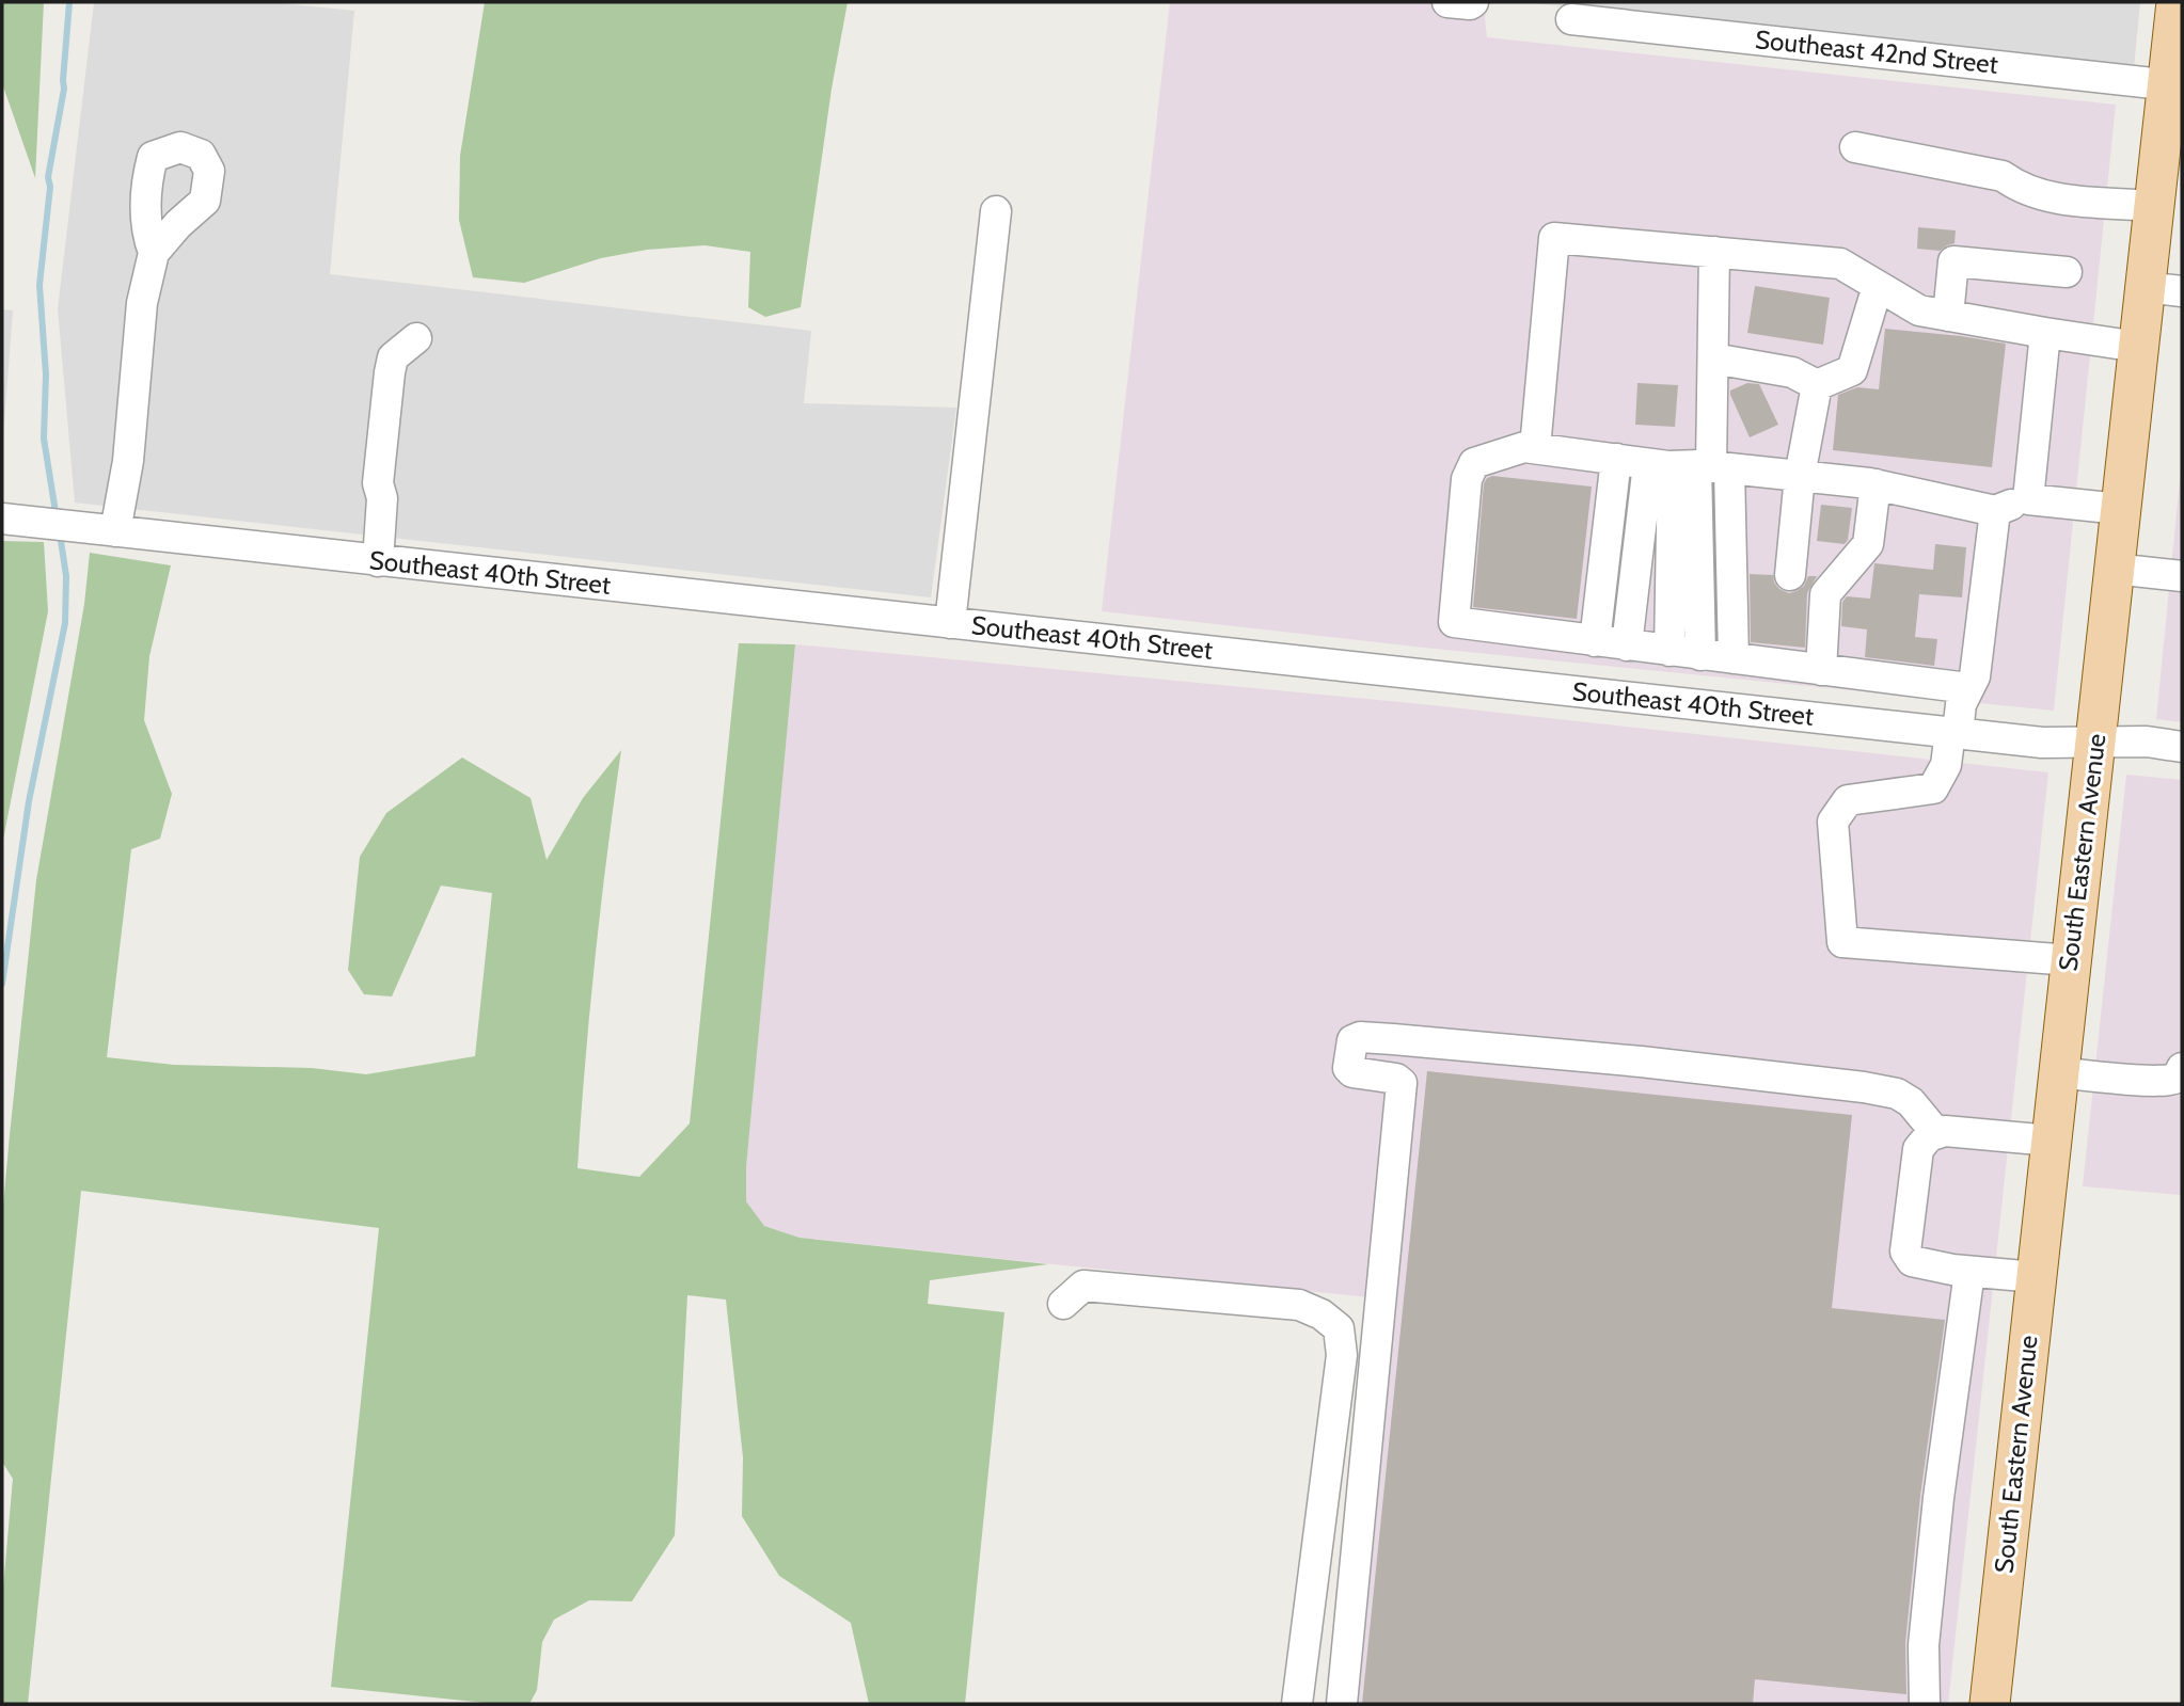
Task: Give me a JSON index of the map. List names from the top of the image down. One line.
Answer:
{"streets":{"main road":["South Eastern Avenue"],"street":["Southeast 42nd Street","Southeast 40th Street"]},"crossings":[["Southeast 42nd Street","South Eastern Avenue"],["Southeast 40th Street","South Eastern Avenue"]]}
